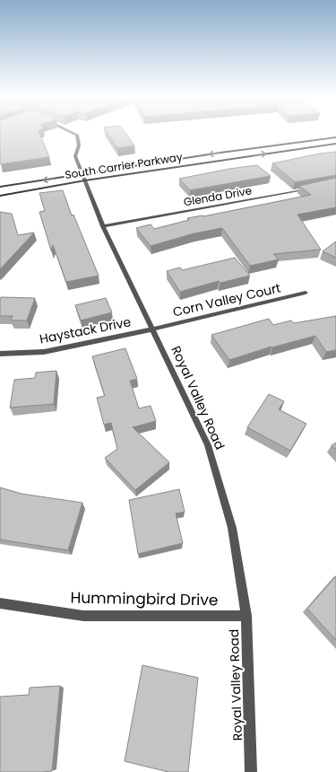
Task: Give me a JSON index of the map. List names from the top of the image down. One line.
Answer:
{"streets":{"main road":["South Carrier Parkway"],"street":["Glenda Drive","Corn Valley Court","Haystack Drive","Royal Valley Road","Hummingbird Drive"]},"crossings":[["South Carrier Parkway","Royal Valley Road"],["Glenda Drive","Royal Valley Road"],["Corn Valley Court","Haystack Drive"],["Corn Valley Court","Royal Valley Road"],["Haystack Drive","Royal Valley Road"],["Royal Valley Road","Hummingbird Drive"]]}
